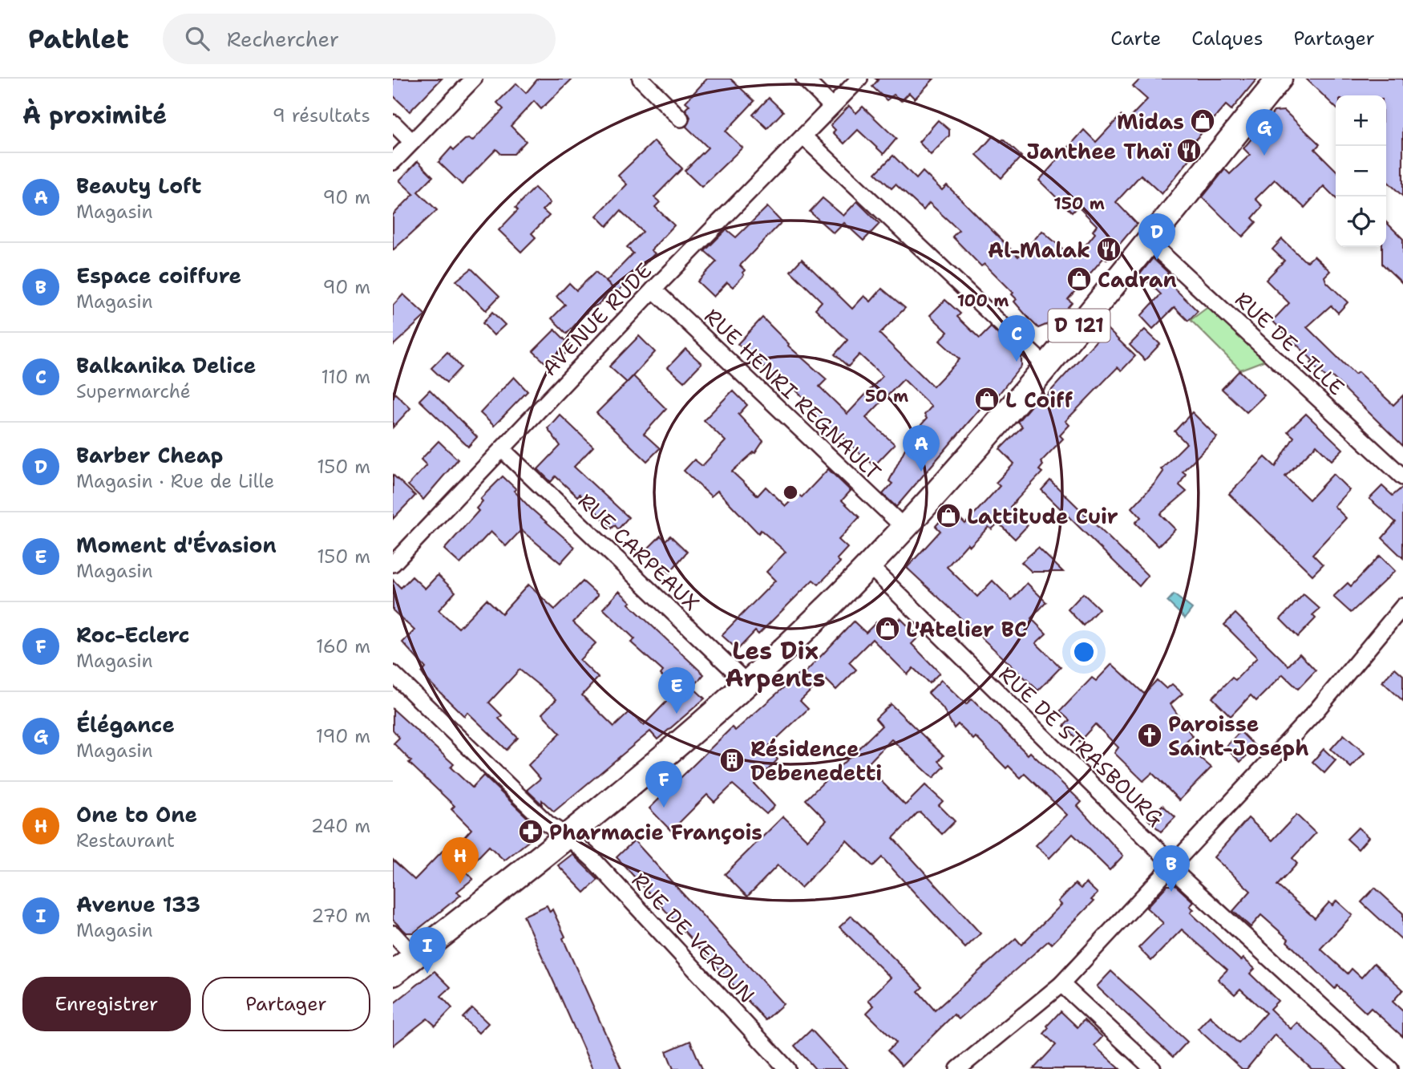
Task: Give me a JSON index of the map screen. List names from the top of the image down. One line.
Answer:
{"streets":{"main road":["D 121"],"street":["AVENUE RUDE","RUE DE LILLE","RUE HENRI REGNAULT","RUE CARPEAUX","RUE DE STRASBOURG","RUE DE VERDUN"]},"crossings":[["AVENUE RUDE","RUE HENRI REGNAULT"],["AVENUE RUDE","RUE CARPEAUX"],["D 121","RUE DE LILLE"],["D 121","RUE HENRI REGNAULT"],["D 121","RUE CARPEAUX"],["D 121","RUE DE STRASBOURG"],["D 121","RUE DE VERDUN"]],"districts":["Les Dix Arpents"],"places":{"shop":["Midas","Cadran","L Coiff","Lattitude Cuir","L'Atelier BC"],"restaurant":["Janthee Thaï","Al-Malak"],"church":["Paroisse Saint-Joseph"],"building":["Résidence Debenedetti"],"pharmacy":["Pharmacie François"]},"page":{"header":"Pathlet","search":"Rechercher","nav":["Carte","Calques","Partager"],"heading":["À proximité","9 résultats"],"map_buttons":["+","−"],"pins":["G","D","C","A","E","F","H","B","I"],"list":[{"mark":"A","name":"Beauty Loft","note":"Magasin","value":"90 m"},{"mark":"B","name":"Espace coiffure","note":"Magasin","value":"90 m"},{"mark":"C","name":"Balkanika Delice","note":"Supermarché","value":"110 m"},{"mark":"D","name":"Barber Cheap","note":"Magasin · Rue de Lille","value":"150 m"},{"mark":"E","name":"Moment d'Évasion","note":"Magasin","value":"150 m"},{"mark":"F","name":"Roc-Eclerc","note":"Magasin","value":"160 m"},{"mark":"G","name":"Élégance","note":"Magasin","value":"190 m"},{"mark":"H","name":"One to One","note":"Restaurant","value":"240 m"},{"mark":"I","name":"Avenue 133","note":"Magasin","value":"270 m"}],"buttons":["Enregistrer","Partager"]},"rings":["150 m","100 m","50 m"]}
